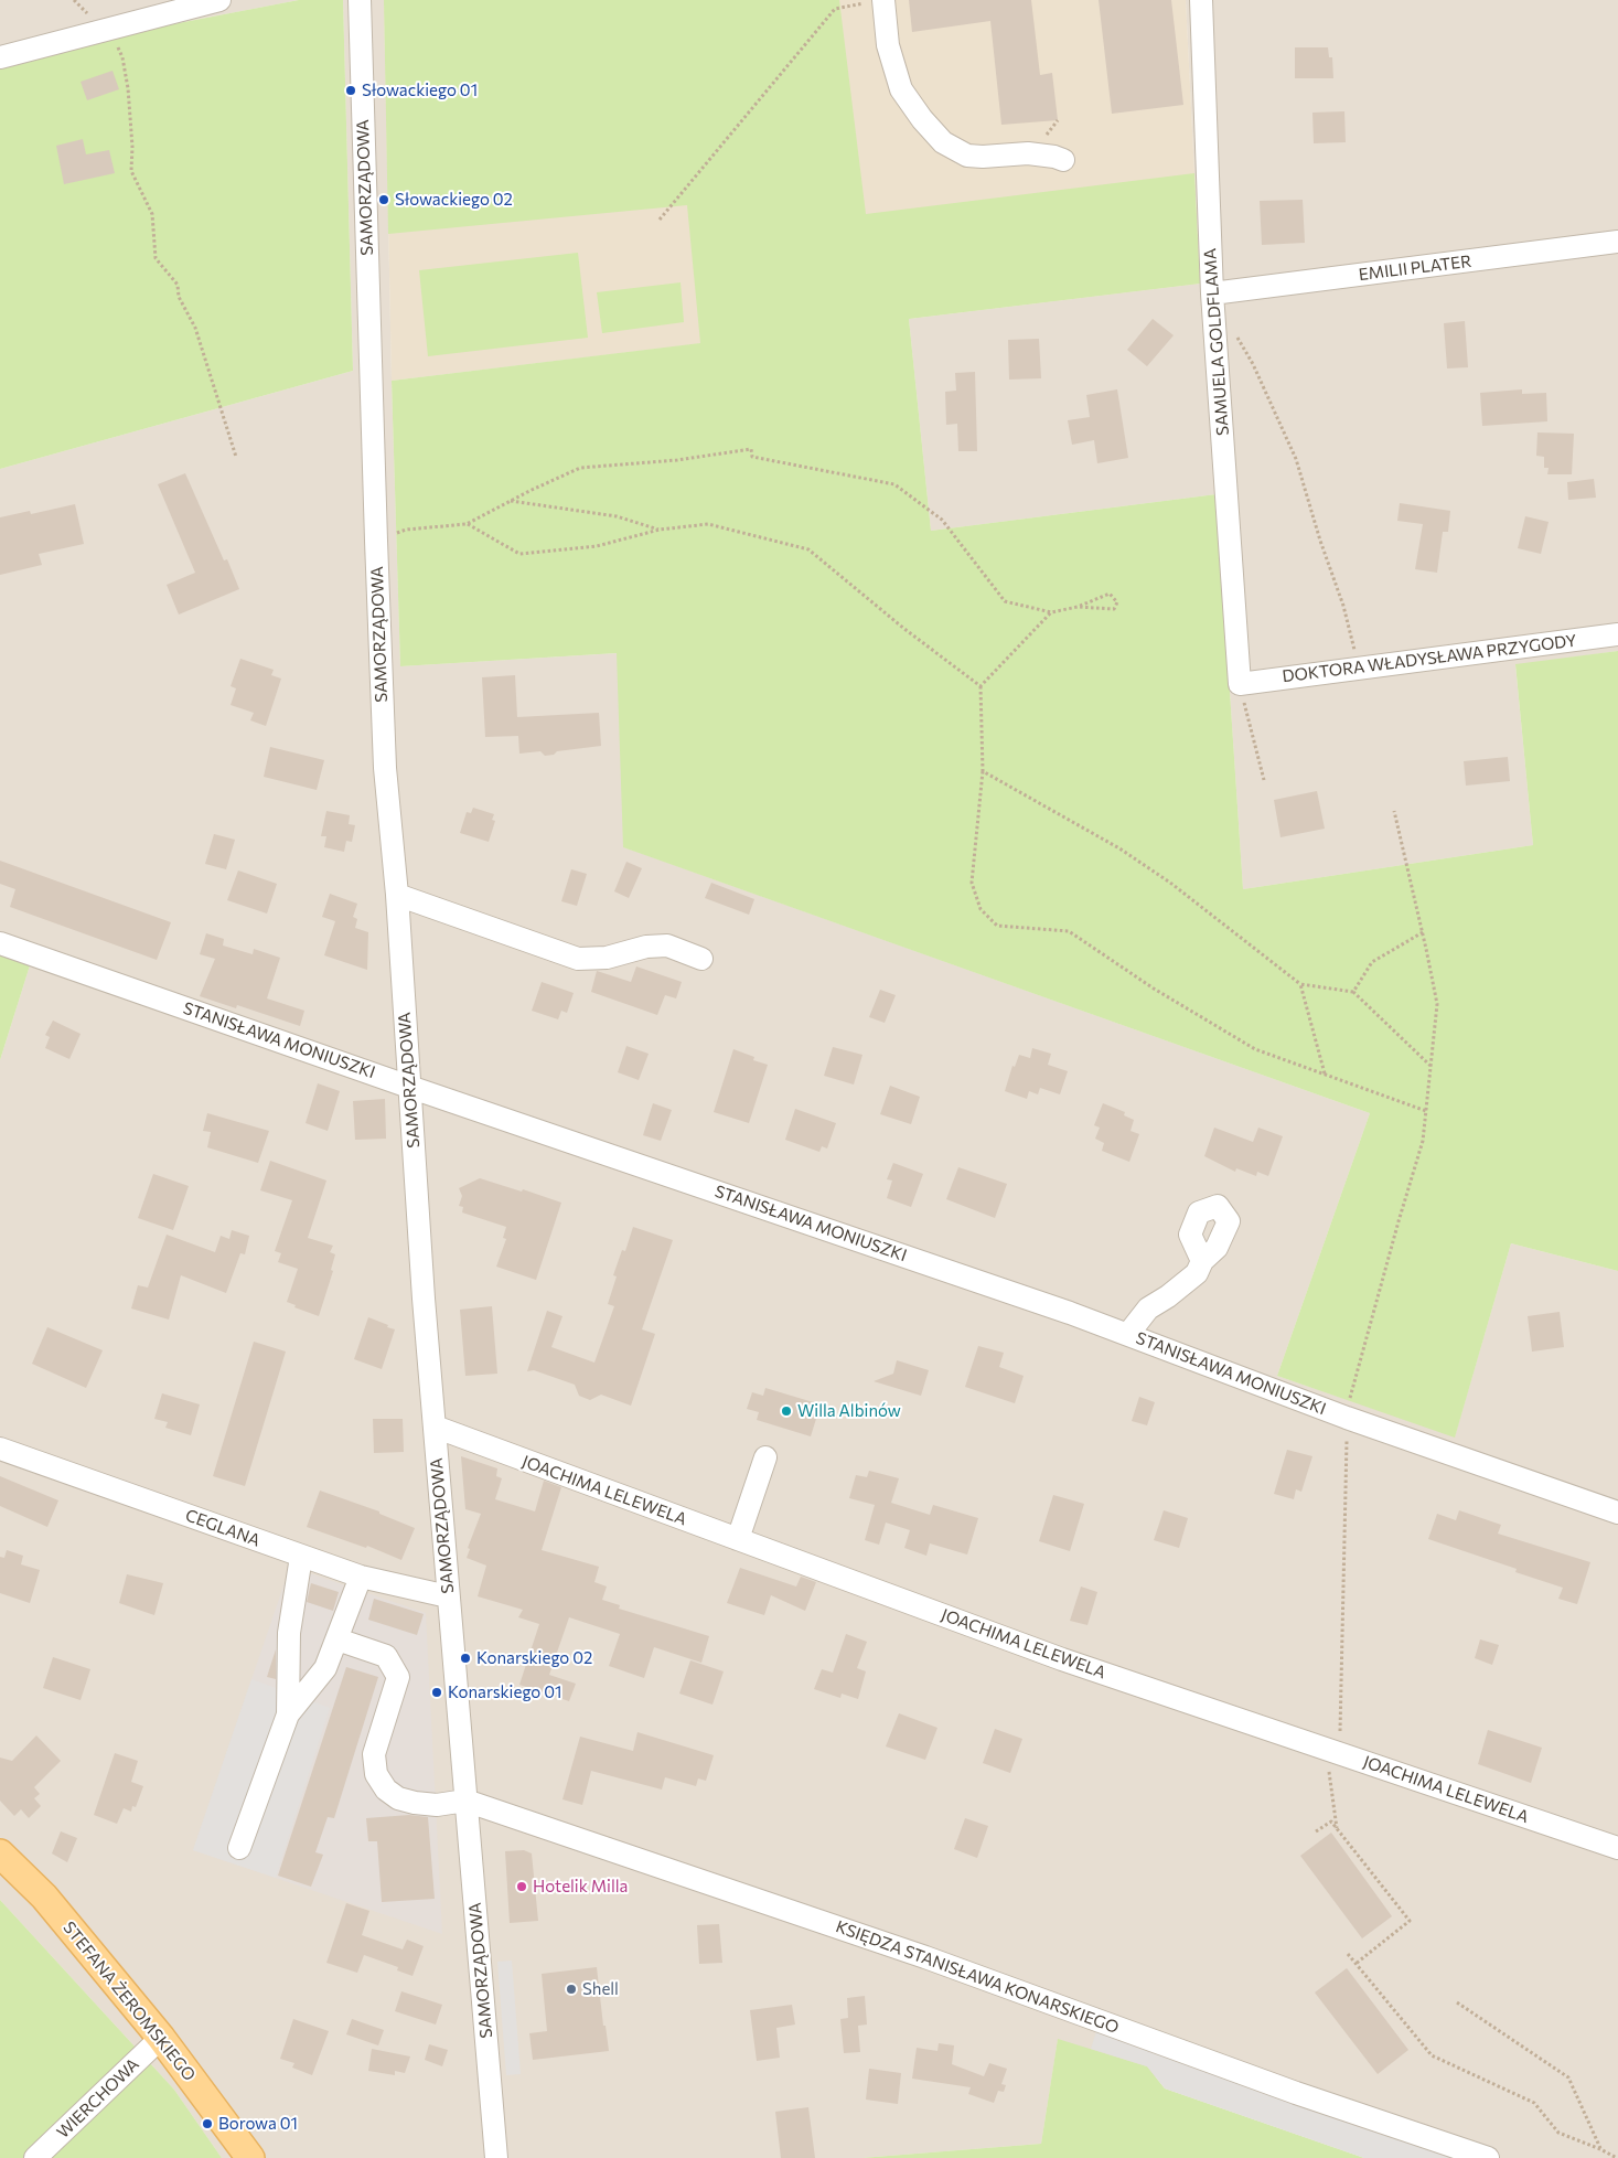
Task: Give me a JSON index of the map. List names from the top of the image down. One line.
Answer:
{"streets":{"main road":["STEFANA ŻEROMSKIEGO"],"street":["SAMORZĄDOWA","EMILII PLATER","SAMUELA GOLDFLAMA","DOKTORA WŁADYSŁAWA PRZYGODY","STANISŁAWA MONIUSZKI","JOACHIMA LELEWELA","CEGLANA","KSIĘDZA STANISŁAWA KONARSKIEGO","WIERCHOWA"]},"crossings":[["SAMORZĄDOWA","STANISŁAWA MONIUSZKI"],["SAMORZĄDOWA","JOACHIMA LELEWELA"],["SAMORZĄDOWA","CEGLANA"],["SAMORZĄDOWA","KSIĘDZA STANISŁAWA KONARSKIEGO"],["EMILII PLATER","SAMUELA GOLDFLAMA"],["SAMUELA GOLDFLAMA","DOKTORA WŁADYSŁAWA PRZYGODY"],["STEFANA ŻEROMSKIEGO","WIERCHOWA"]],"places":["Słowackiego 01","Słowackiego 02","Willa Albinów","Konarskiego 02","Konarskiego 01","Hotelik Milla","Shell","Borowa 01"]}
